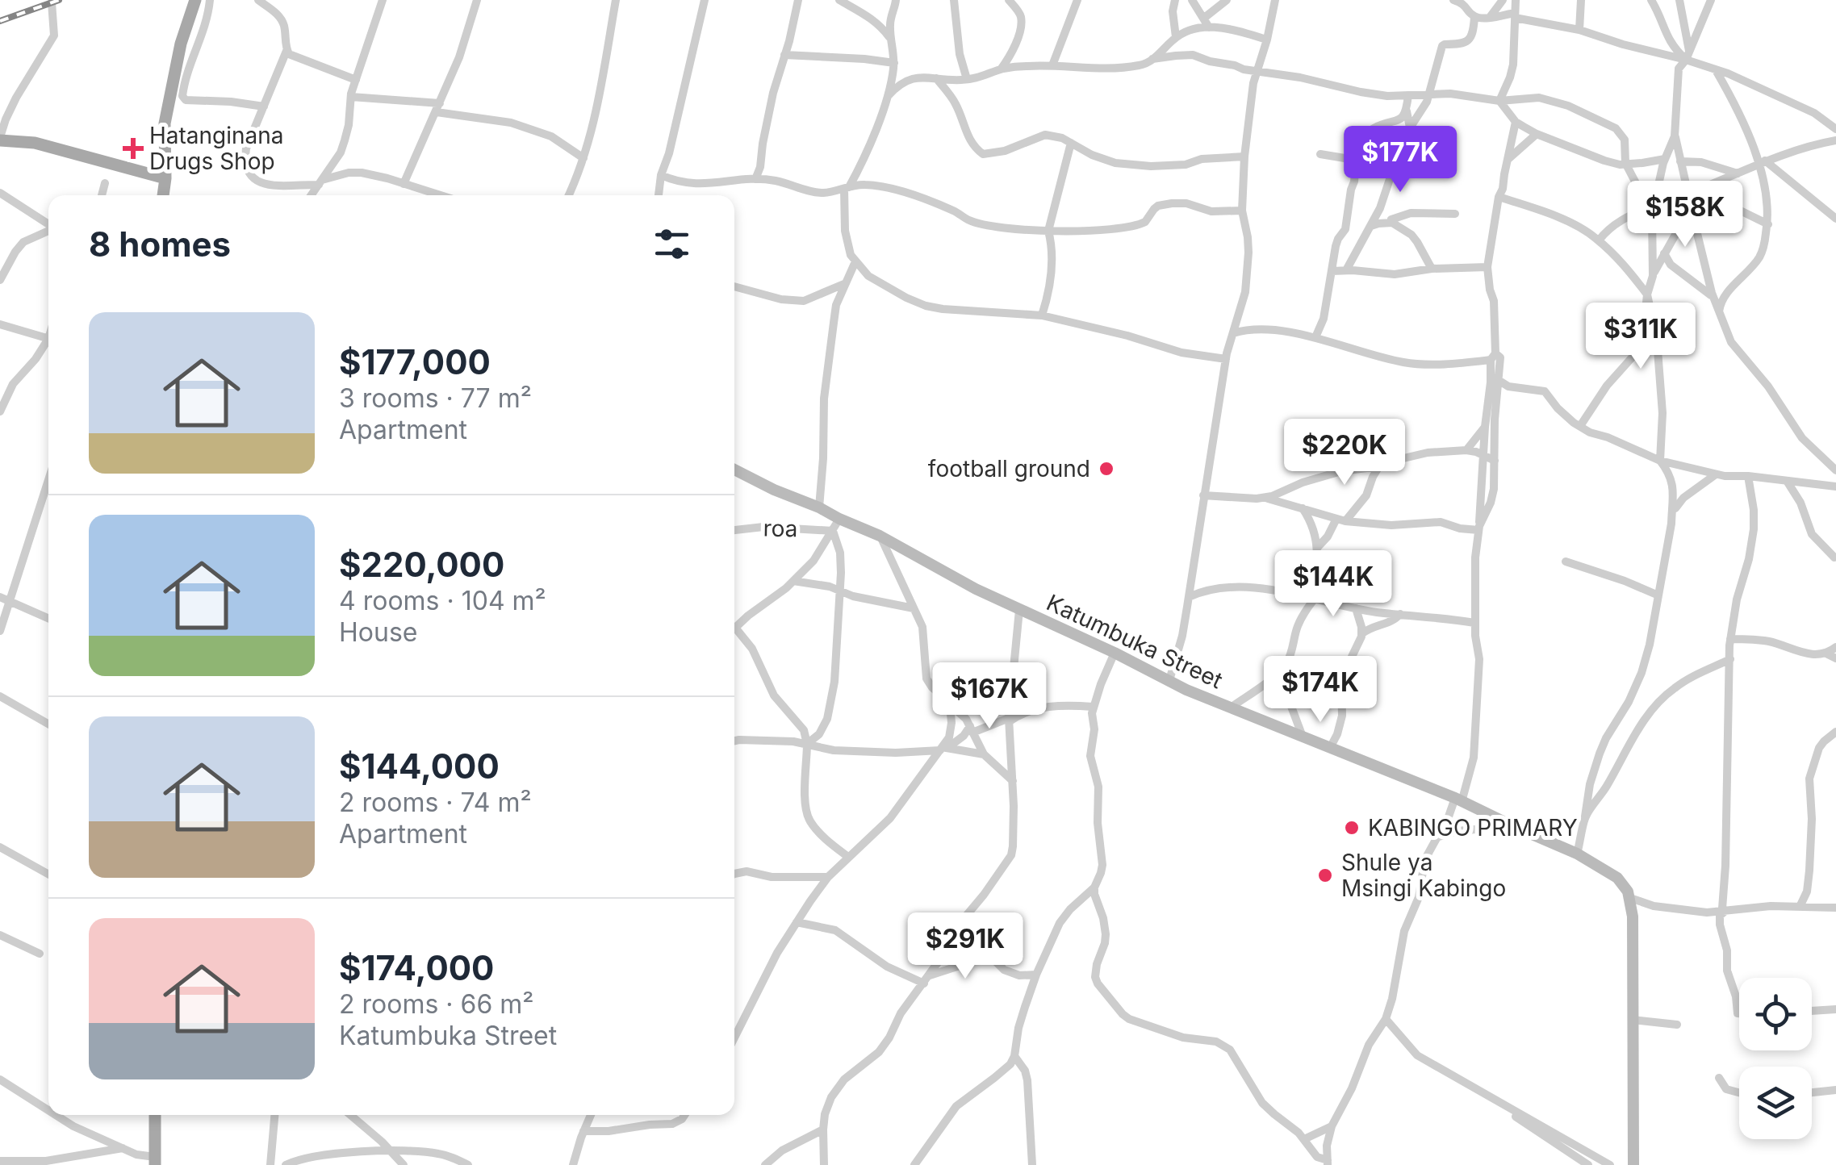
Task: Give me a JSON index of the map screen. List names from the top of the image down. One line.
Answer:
{"streets":{"main road":["Katumbuka Street"],"street":["roa"]},"places":{"health":["Hatanginana Drugs Shop"],"other":["football ground","KABINGO PRIMARY","Shule ya Msingi Kabingo"]},"page":{"price":["$177K","$158K","$311K","$220K","$144K","$174K","$167K","$291K"],"heading":"8 homes","list":[{"name":"$177,000","note":"3 rooms · 77 m² · Apartment"},{"name":"$220,000","note":"4 rooms · 104 m² · House"},{"name":"$144,000","note":"2 rooms · 74 m² · Apartment"},{"name":"$174,000","note":"2 rooms · 66 m² · Katumbuka Street"}]}}
